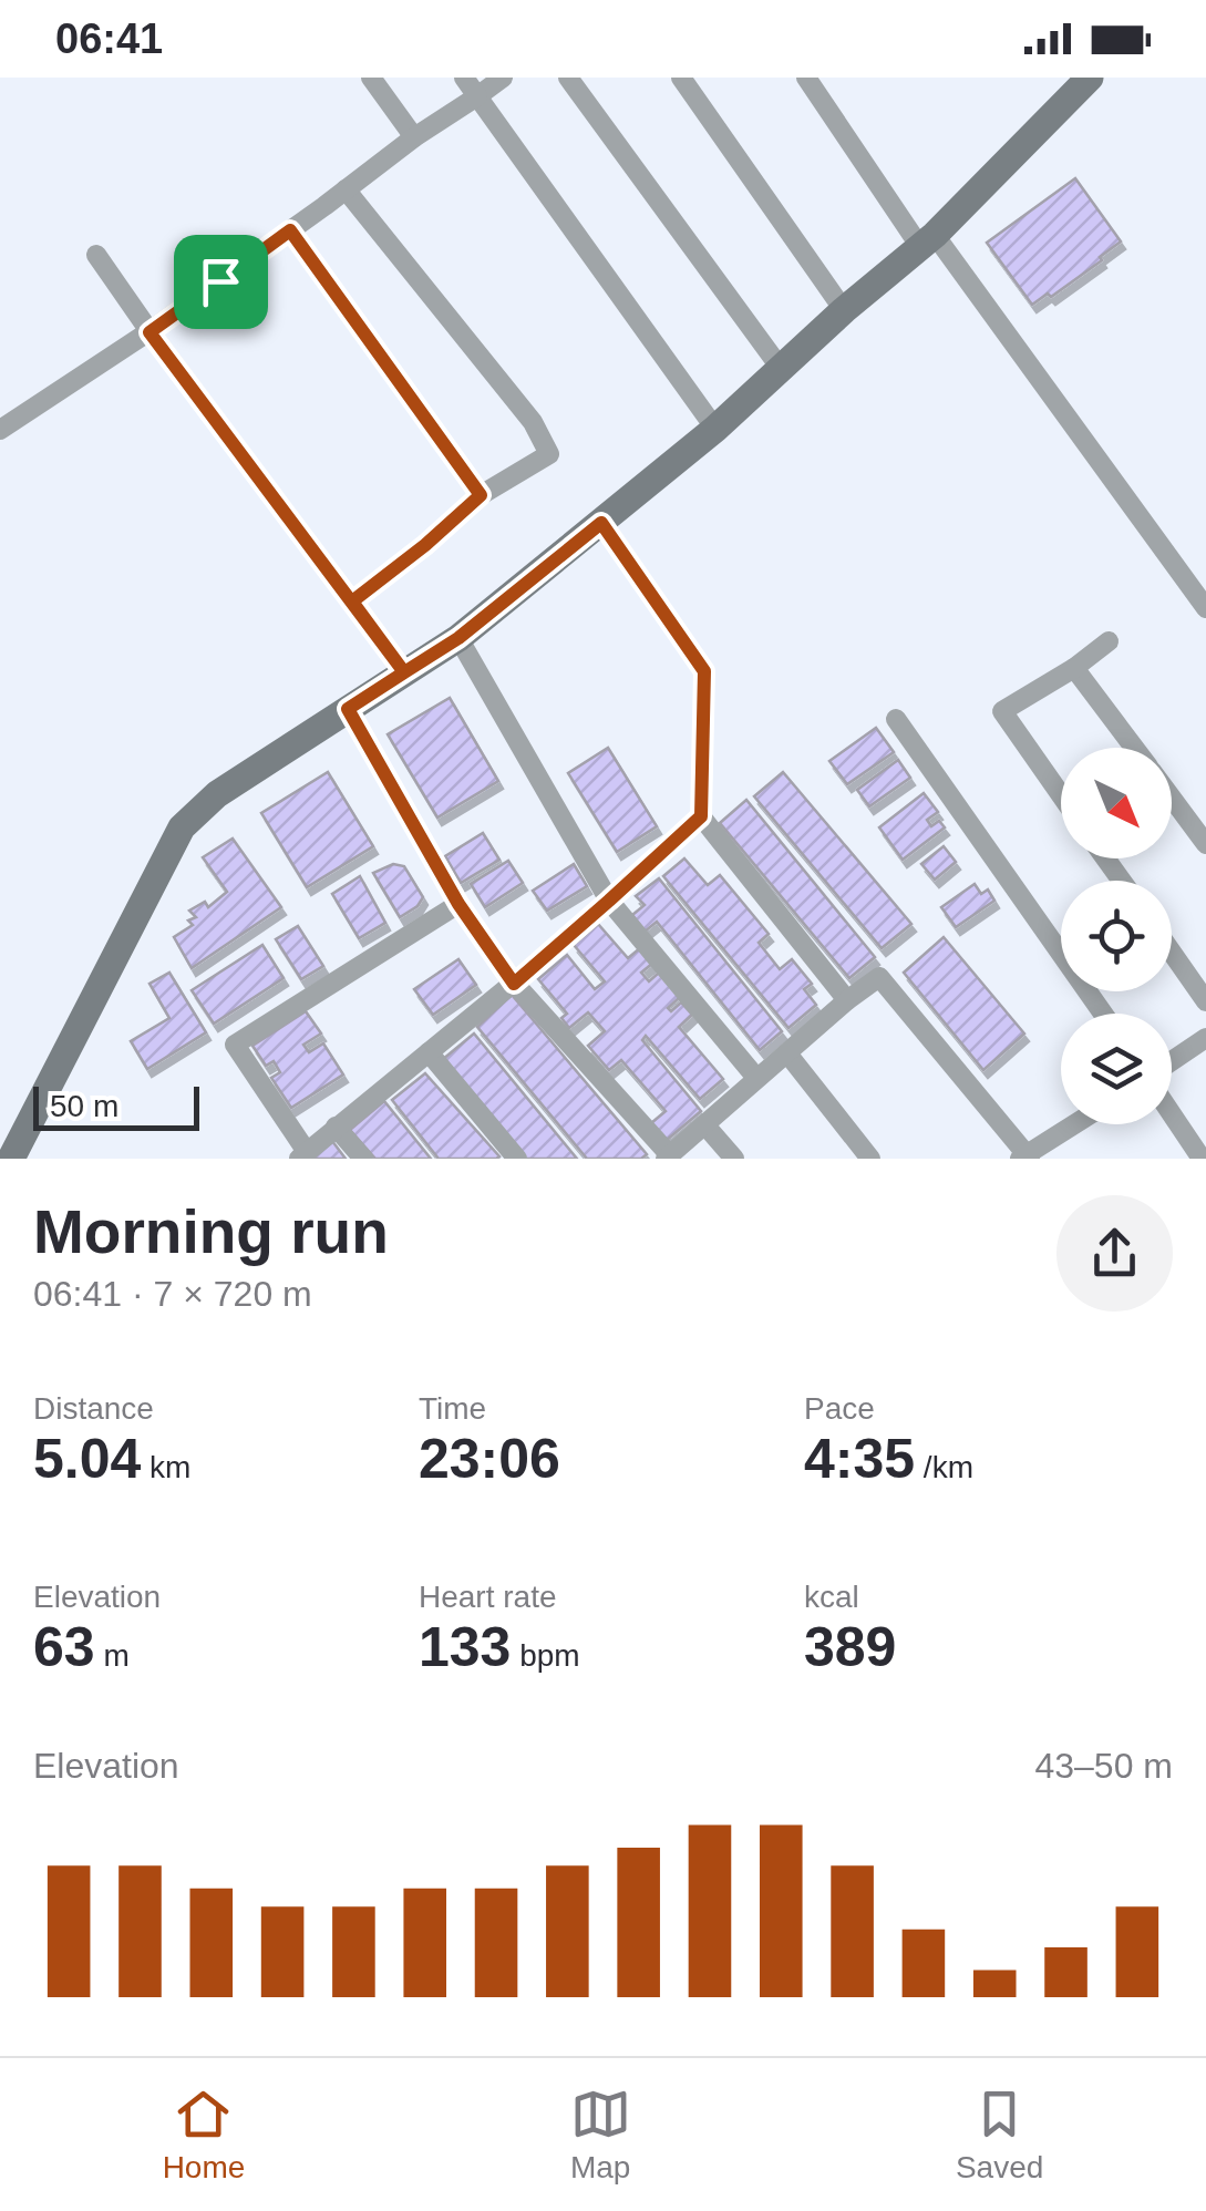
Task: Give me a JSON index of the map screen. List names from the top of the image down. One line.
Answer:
{"scale_bar":"50 m","north":"bottom right","page":{"status":"06:41","scale":"50 m","heading":["Morning run","06:41 · 7 × 720 m"],"stats":[["Distance","5.04 km"],["Time","23:06"],["Pace","4:35 /km"],["Elevation","63 m"],["Heart rate","133 bpm"],["kcal","389"]],"chart":["Elevation","43–50 m"],"tabs":["Home","Map","Saved"]}}
